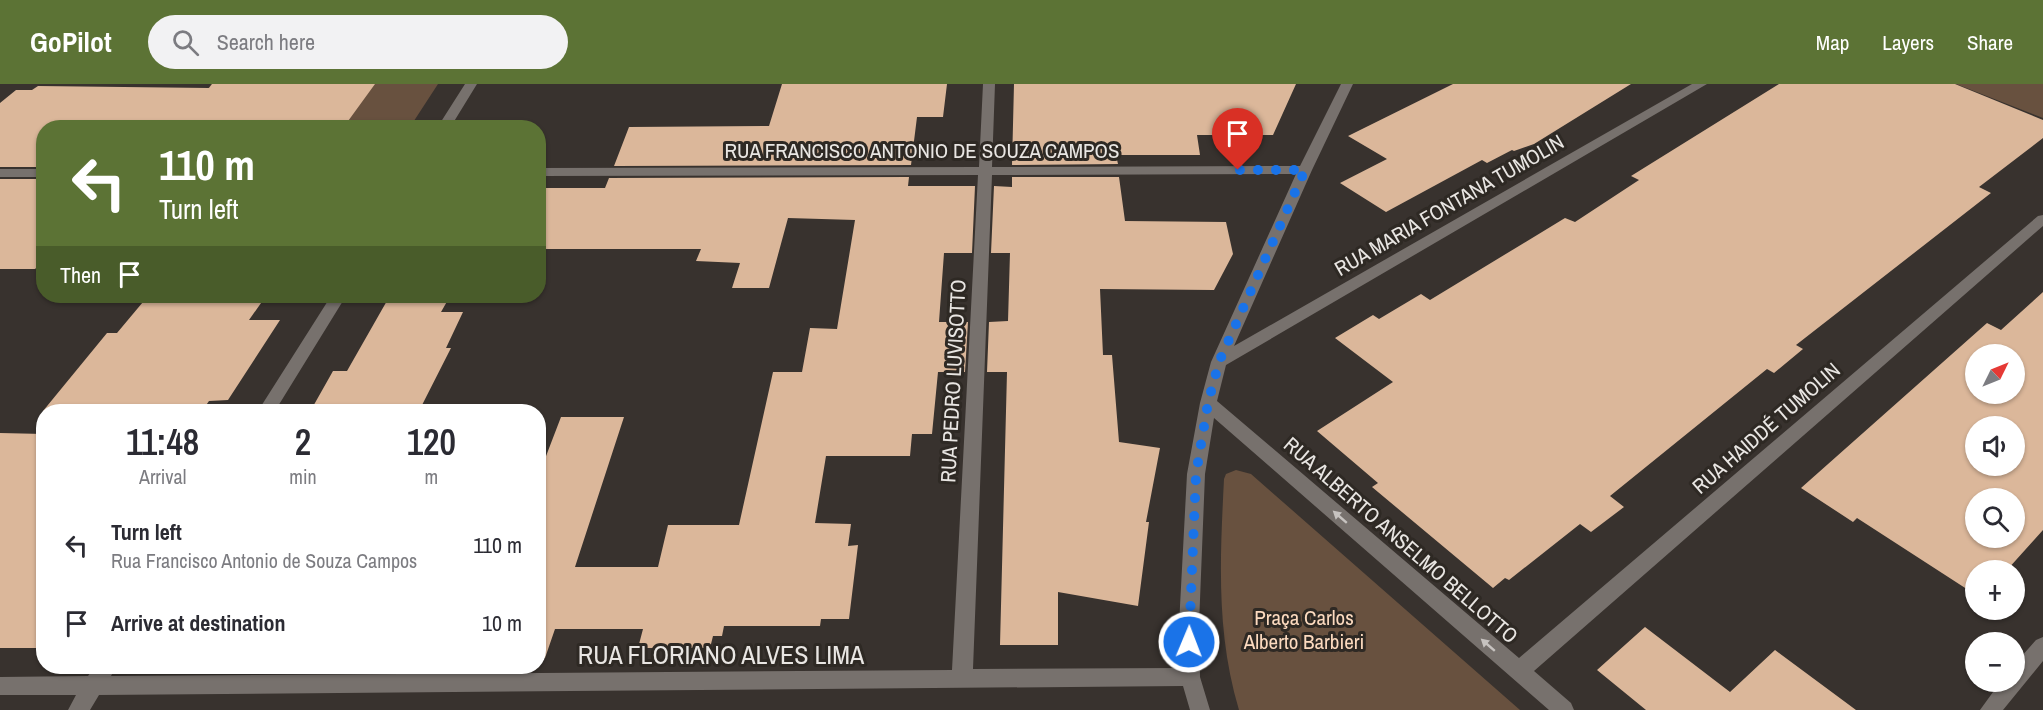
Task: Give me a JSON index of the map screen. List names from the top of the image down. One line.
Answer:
{"streets":{"street":["RUA FRANCISCO ANTONIO DE SOUZA CAMPOS","RUA MARIA FONTANA TUMOLIN","RUA PEDRO LUVISOTTO","RUA HAIDDÉ TUMOLIN","RUA ALBERTO ANSELMO BELLOTTO","RUA FLORIANO ALVES LIMA"]},"crossings":[["RUA FRANCISCO ANTONIO DE SOUZA CAMPOS","RUA PEDRO LUVISOTTO"],["RUA PEDRO LUVISOTTO","RUA FLORIANO ALVES LIMA"],["RUA HAIDDÉ TUMOLIN","RUA ALBERTO ANSELMO BELLOTTO"]],"one_way":["RUA ALBERTO ANSELMO BELLOTTO"],"parks":["Praça Carlos Alberto Barbieri"],"north":"top right","page":{"header":"GoPilot","search":"Search here","nav":["Map","Layers","Share"],"turn":["110 m","Turn left"],"then":"Then","map_buttons":["+","−"],"eta":["11:48","Arrival","2","min","120","m"],"list":[{"name":"Turn left","note":"Rua Francisco Antonio de Souza Campos","value":"110 m"},{"name":"Arrive at destination","value":"10 m"}]}}
